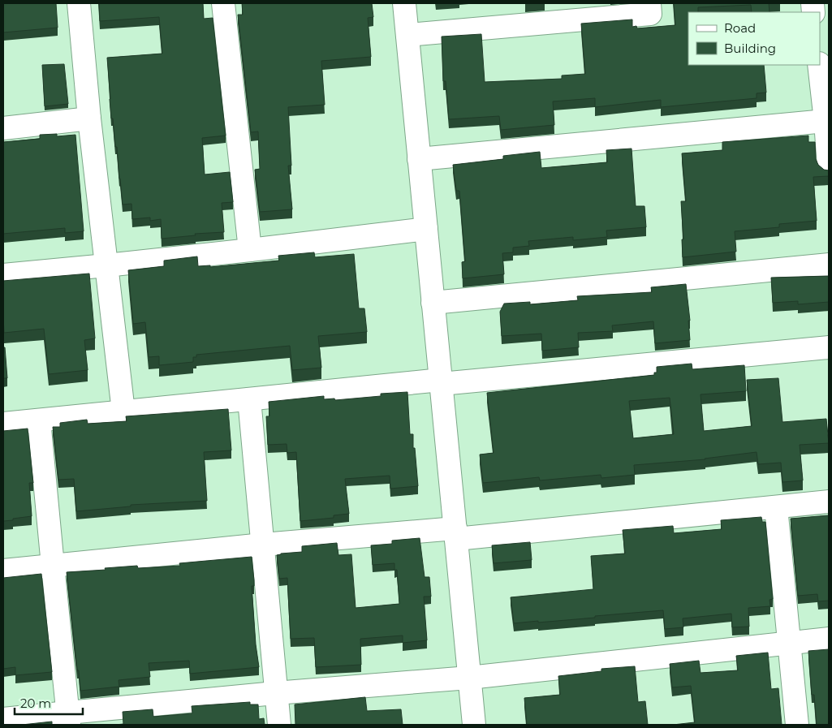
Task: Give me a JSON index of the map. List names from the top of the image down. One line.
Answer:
{"legend":["Road","Building"],"scale_bar":"20 m"}
